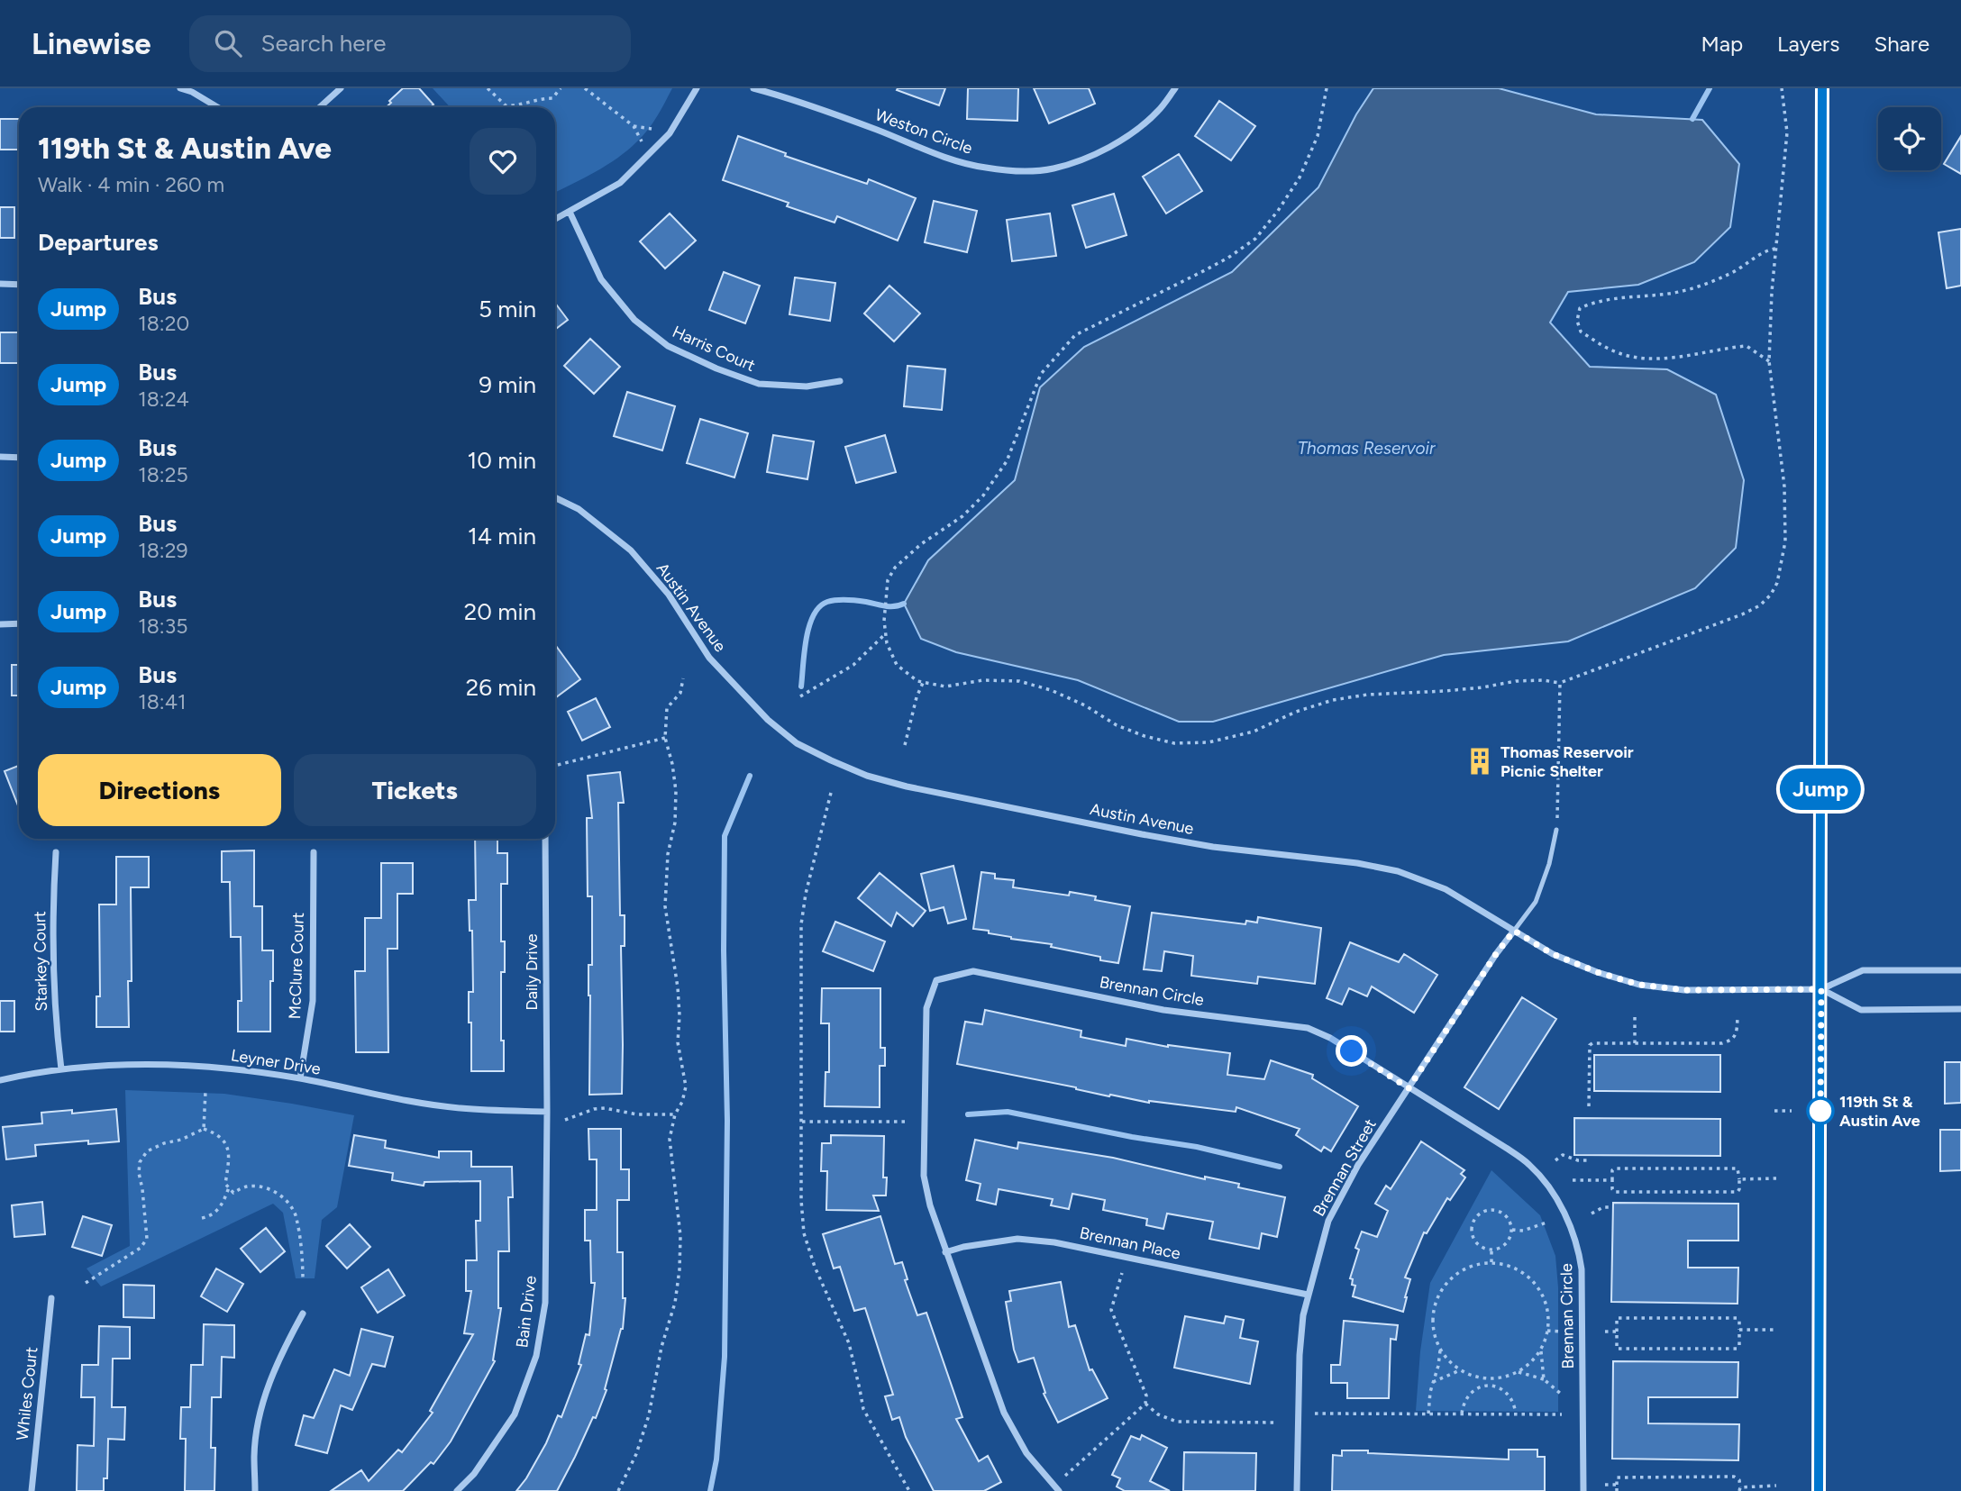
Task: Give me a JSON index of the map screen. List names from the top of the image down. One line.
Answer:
{"streets":{"street":["Weston Circle","Harris Court","Austin Avenue","Starkey Court","McClure Court","Daily Drive","Brennan Circle","Leyner Drive","Brennan Street","Brennan Place","Bain Drive","Whiles Court"]},"crossings":[["Austin Avenue","Brennan Street"],["Starkey Court","Leyner Drive"],["McClure Court","Leyner Drive"],["Daily Drive","Leyner Drive"],["Daily Drive","Bain Drive"],["Brennan Circle","Brennan Street"],["Brennan Circle","Brennan Place"],["Leyner Drive","Bain Drive"],["Brennan Street","Brennan Place"]],"water":["Thomas Reservoir"],"places":{"building":["Thomas Reservoir Picnic Shelter"],"other":["119th St & Austin Ave"]},"lines":["bus line Jump"],"page":{"header":"Linewise","search":"Search here","nav":["Map","Layers","Share"],"on_map":"Jump","heading":[["119th St & Austin Ave","Walk · 4 min · 260 m"],"Departures"],"list":[{"mark":"Jump","name":"Bus","note":"18:20","value":"5 min"},{"mark":"Jump","name":"Bus","note":"18:24","value":"9 min"},{"mark":"Jump","name":"Bus","note":"18:25","value":"10 min"},{"mark":"Jump","name":"Bus","note":"18:29","value":"14 min"},{"mark":"Jump","name":"Bus","note":"18:35","value":"20 min"},{"mark":"Jump","name":"Bus","note":"18:41","value":"26 min"}],"buttons":["Directions","Tickets"]}}
